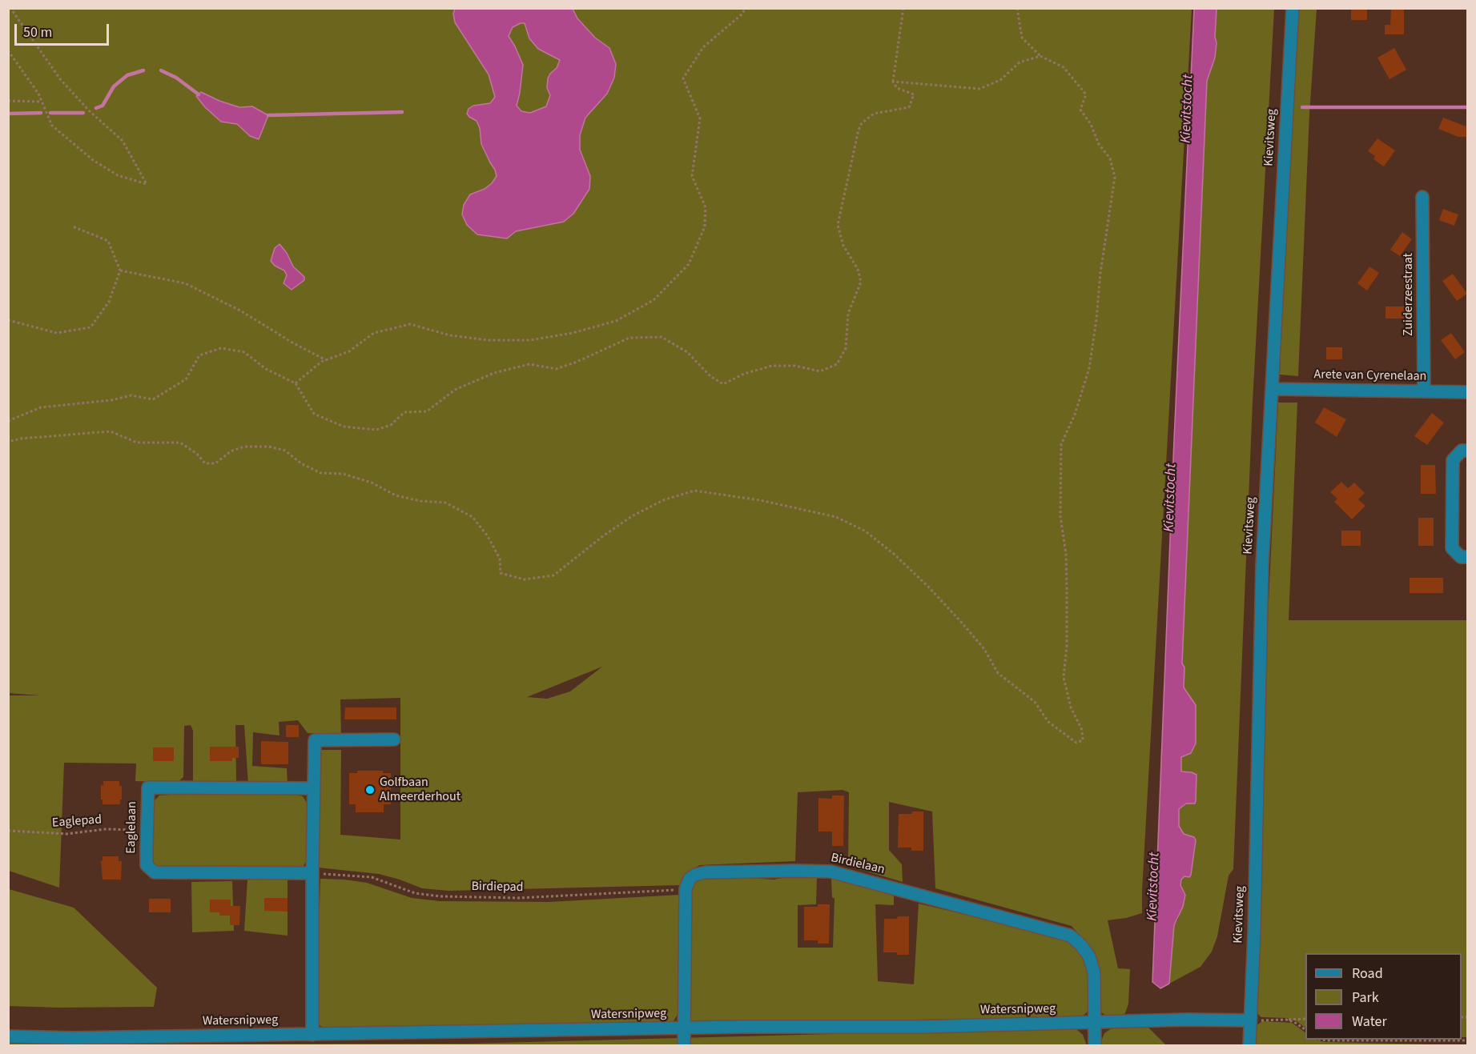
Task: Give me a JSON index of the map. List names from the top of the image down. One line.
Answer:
{"streets":{"street":["Kievitsweg","Zuiderzeestraat","Arete van Cyrenelaan","Eaglelaan","Birdielaan","Watersnipweg"],"path":["Eaglepad","Birdiepad"]},"crossings":[["Kievitsweg","Arete van Cyrenelaan"],["Kievitsweg","Watersnipweg"],["Zuiderzeestraat","Arete van Cyrenelaan"],["Eaglepad","Eaglelaan"],["Eaglelaan","Birdiepad"],["Birdielaan","Birdiepad"],["Birdielaan","Watersnipweg"]],"water":["Kievitstocht"],"places":["Golfbaan Almeerderhout"],"legend":["Road","Park","Water"],"scale_bar":"50 m"}
